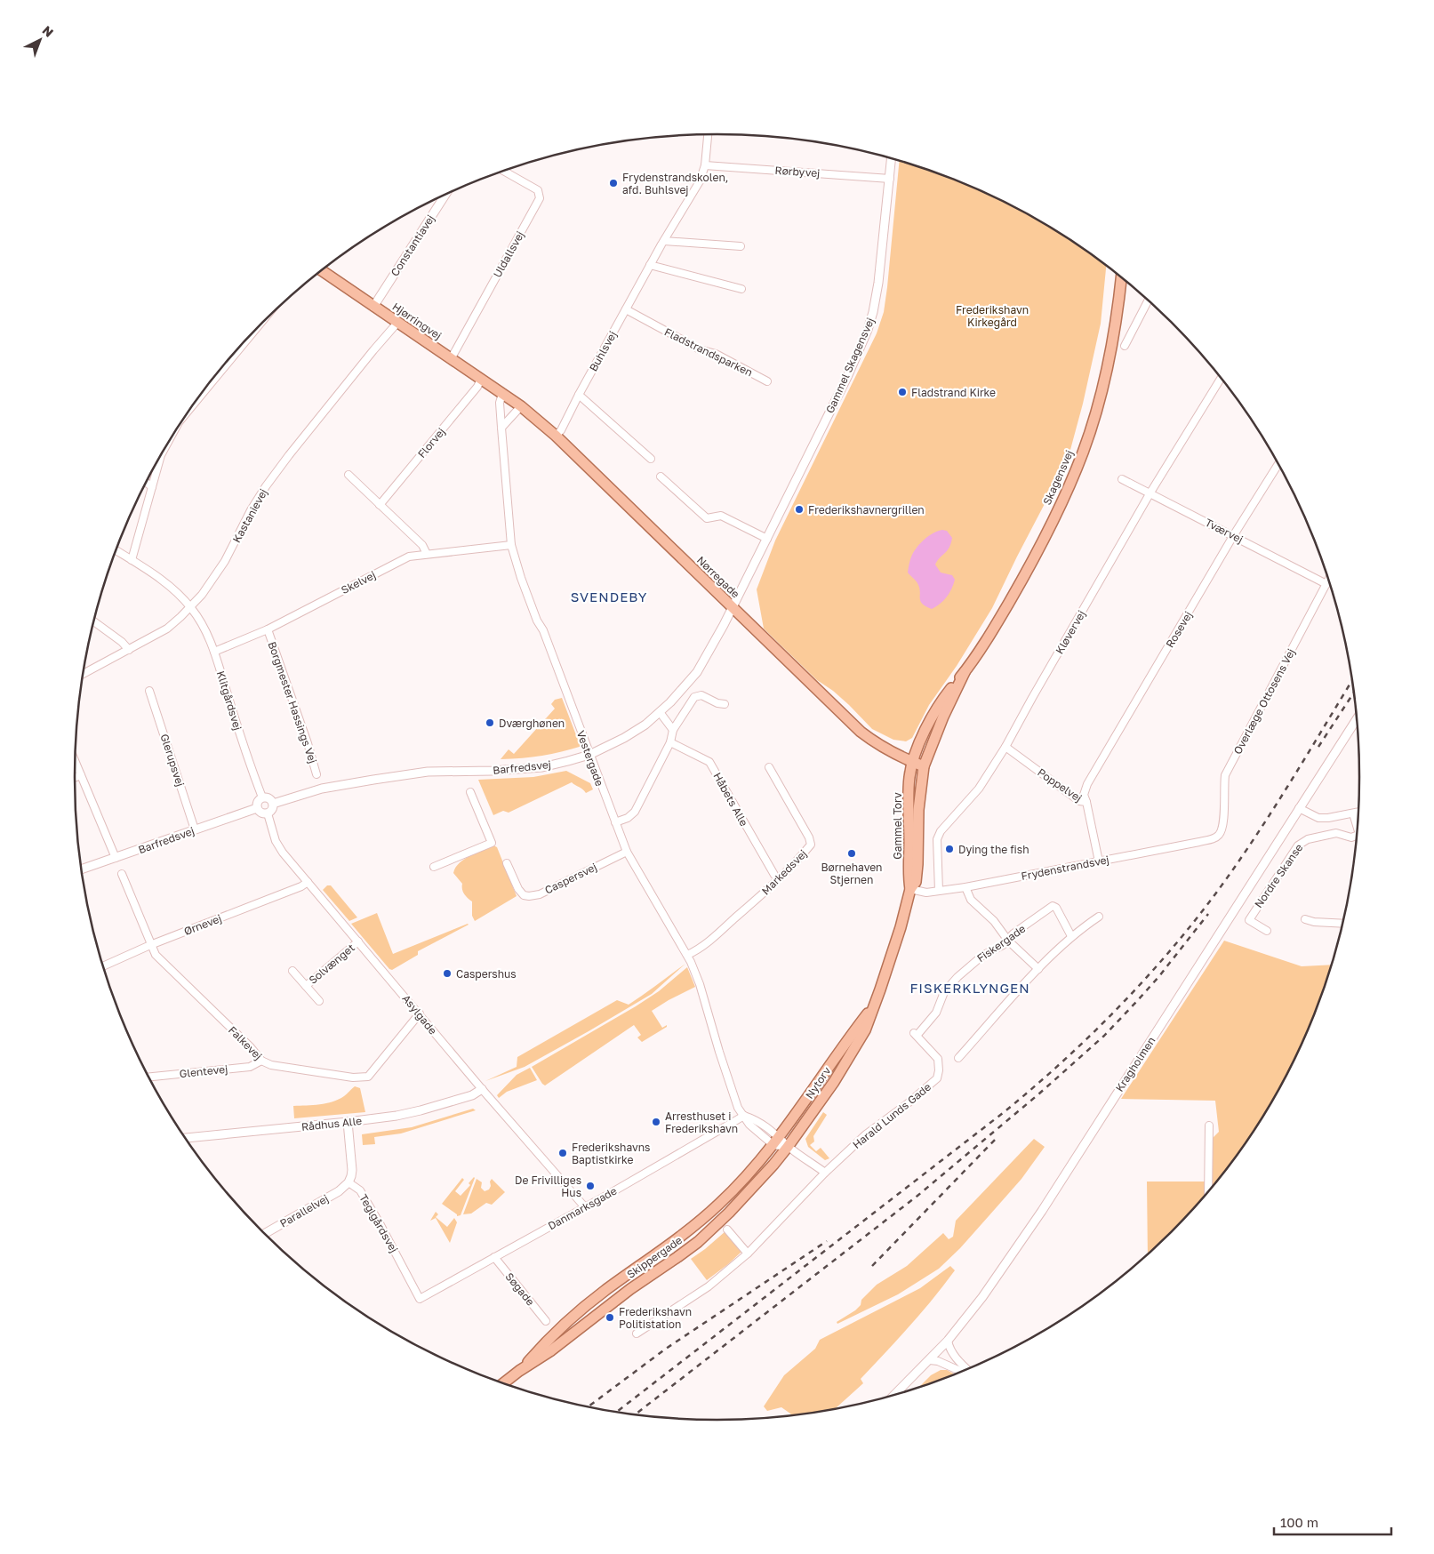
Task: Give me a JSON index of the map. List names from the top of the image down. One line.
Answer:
{"streets":{"main road":["Hjørringvej","Skagensvej","Nørregade","Gammel Torv","Nytorv","Skippergade"],"street":["Rørbyvej","Constantiavej","Uldallsvej","Buhlsvej","Fladstrandsparken","Gammel Skagensvej","Florvej","Kastanievej","Tværvej","Skelvej","Rosevej","Kløvervej","Klitgårdsvej","Overlæge Ottosens Vej","Borgmester Hassings Vej","Vestergade","Glerupsvej","Barfredsvej","Poppelvej","Håbets Alle","Frydenstrandsvej","Markedsvej","Nordre Skanse","Caspersvej","Ørnevej","Fiskergade","Solvænget","Asylgade","Falkevej","Kragholmen","Glentevej","Harald Lunds Gade","Rådhus Alle","Danmarksgade","Parallelvej","Teglgårdsvej","Søgade"]},"crossings":[["Rørbyvej","Buhlsvej"],["Rørbyvej","Gammel Skagensvej"],["Constantiavej","Hjørringvej"],["Uldallsvej","Hjørringvej"],["Hjørringvej","Florvej"],["Hjørringvej","Kastanievej"],["Hjørringvej","Nørregade"],["Hjørringvej","Vestergade"],["Buhlsvej","Fladstrandsparken"],["Buhlsvej","Nørregade"],["Gammel Skagensvej","Nørregade"],["Gammel Skagensvej","Barfredsvej"],["Skagensvej","Nørregade"],["Skagensvej","Gammel Torv"],["Kastanievej","Klitgårdsvej"],["Tværvej","Rosevej"],["Tværvej","Kløvervej"],["Tværvej","Overlæge Ottosens Vej"],["Nørregade","Vestergade"],["Nørregade","Barfredsvej"],["Nørregade","Gammel Torv"],["Skelvej","Klitgårdsvej"],["Skelvej","Borgmester Hassings Vej"],["Skelvej","Vestergade"],["Rosevej","Poppelvej"],["Kløvervej","Poppelvej"],["Kløvervej","Frydenstrandsvej"],["Klitgårdsvej","Barfredsvej"],["Klitgårdsvej","Asylgade"],["Overlæge Ottosens Vej","Frydenstrandsvej"],["Vestergade","Barfredsvej"],["Vestergade","Markedsvej"],["Vestergade","Caspersvej"],["Vestergade","Danmarksgade"],["Glerupsvej","Barfredsvej"],["Barfredsvej","Asylgade"],["Poppelvej","Frydenstrandsvej"],["Gammel Torv","Frydenstrandsvej"],["Gammel Torv","Nytorv"],["Ørnevej","Asylgade"],["Ørnevej","Falkevej"],["Fiskergade","Harald Lunds Gade"],["Solvænget","Asylgade"],["Asylgade","Falkevej"],["Asylgade","Rådhus Alle"],["Asylgade","Danmarksgade"],["Falkevej","Glentevej"],["Nytorv","Skippergade"],["Danmarksgade","Teglgårdsvej"],["Danmarksgade","Søgade"],["Parallelvej","Teglgårdsvej"]],"districts":["SVENDEBY","FISKERKLYNGEN"],"parks":["Frederikshavn Kirkegård"],"places":["Frydenstrandskolen, afd. Buhlsvej","Fladstrand Kirke","Frederikshavnergrillen","Dværghønen","Dying the fish","Børnehaven Stjernen","Caspershus","Arresthuset i Frederikshavn","Frederikshavns Baptistkirke","De Frivilliges Hus","Frederikshavn Politistation"],"scale_bar":"100 m","north":"top right"}
